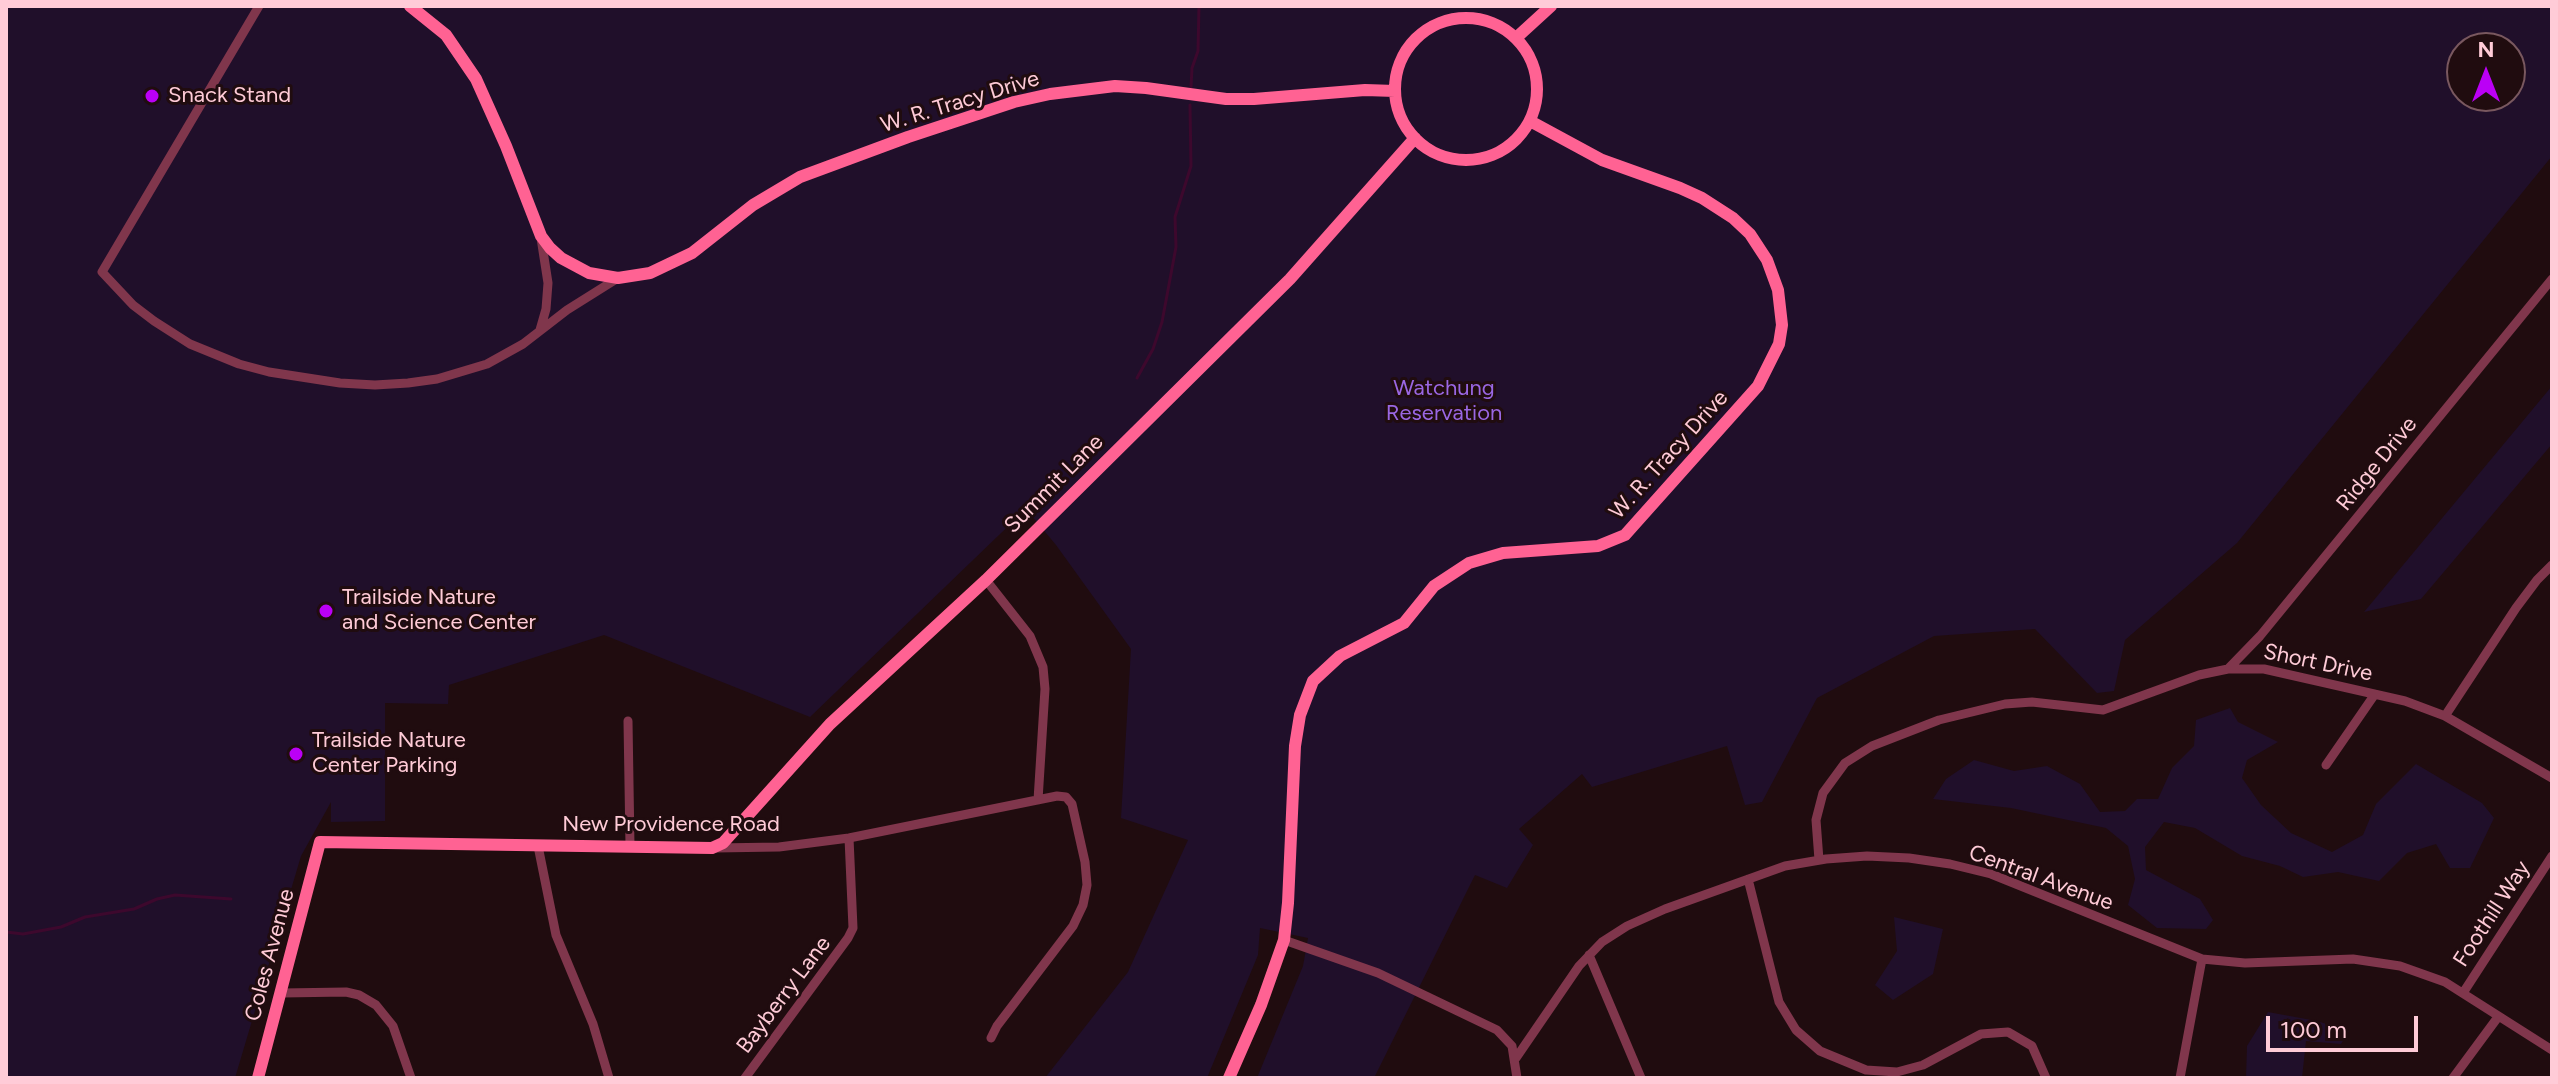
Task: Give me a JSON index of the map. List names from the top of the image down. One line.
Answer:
{"streets":{"street":["W. R. Tracy Drive","Ridge Drive","Summit Lane","Short Drive","New Providence Road","Central Avenue","Foothill Way","Coles Avenue","Bayberry Lane"]},"crossings":[["W. R. Tracy Drive","Summit Lane"],["Ridge Drive","Short Drive"],["Summit Lane","New Providence Road"],["Short Drive","Central Avenue"],["New Providence Road","Coles Avenue"],["New Providence Road","Bayberry Lane"],["Central Avenue","Foothill Way"]],"parks":["Watchung Reservation"],"places":["Snack Stand","Trailside Nature and Science Center","Trailside Nature Center Parking"],"scale_bar":"100 m","north":"top"}
